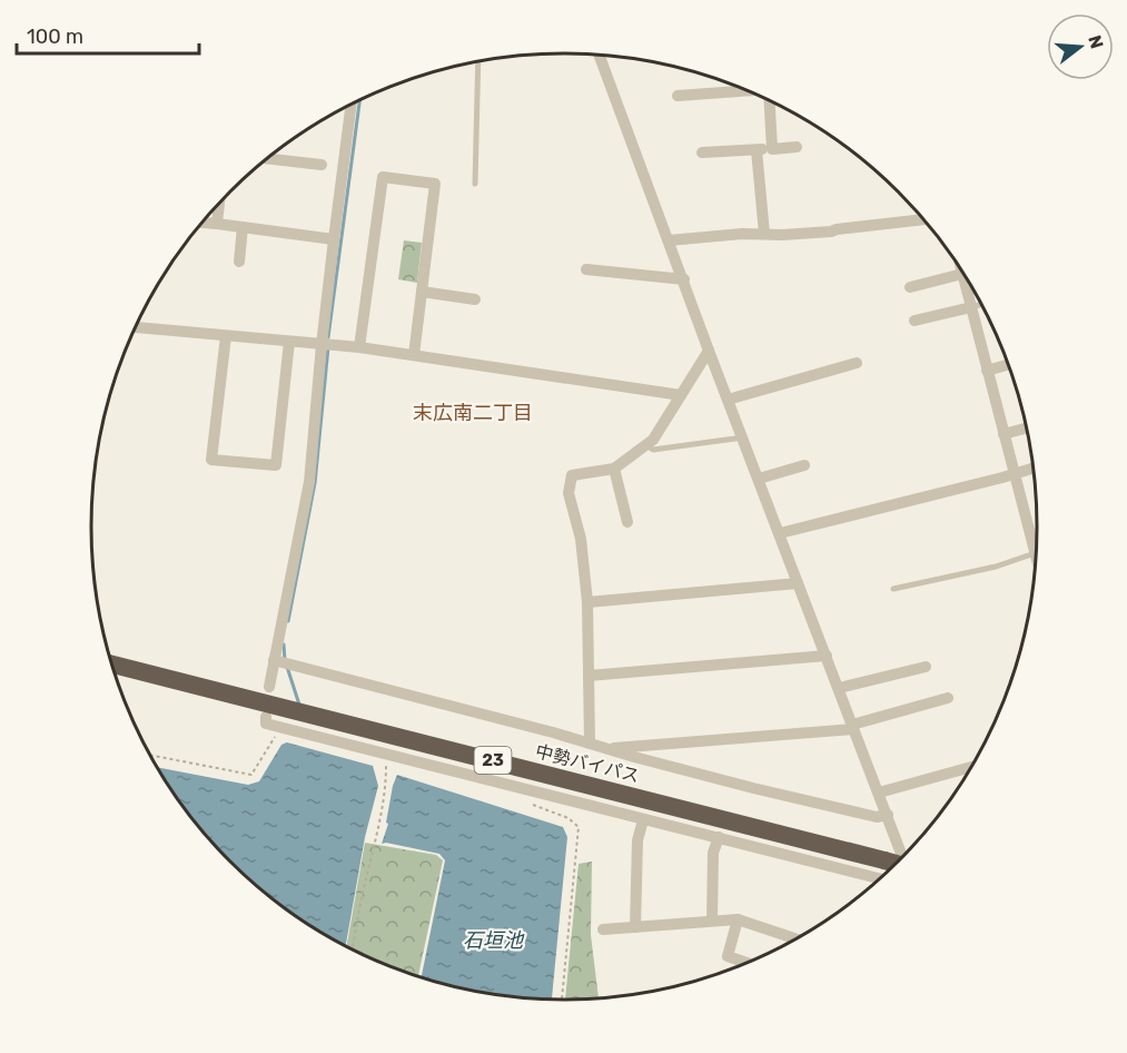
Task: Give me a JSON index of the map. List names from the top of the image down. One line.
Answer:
{"streets":{"highway":["23","中勢バイパス"]},"districts":["末広南二丁目"],"water":["石垣池"],"scale_bar":"100 m","north":"right"}
